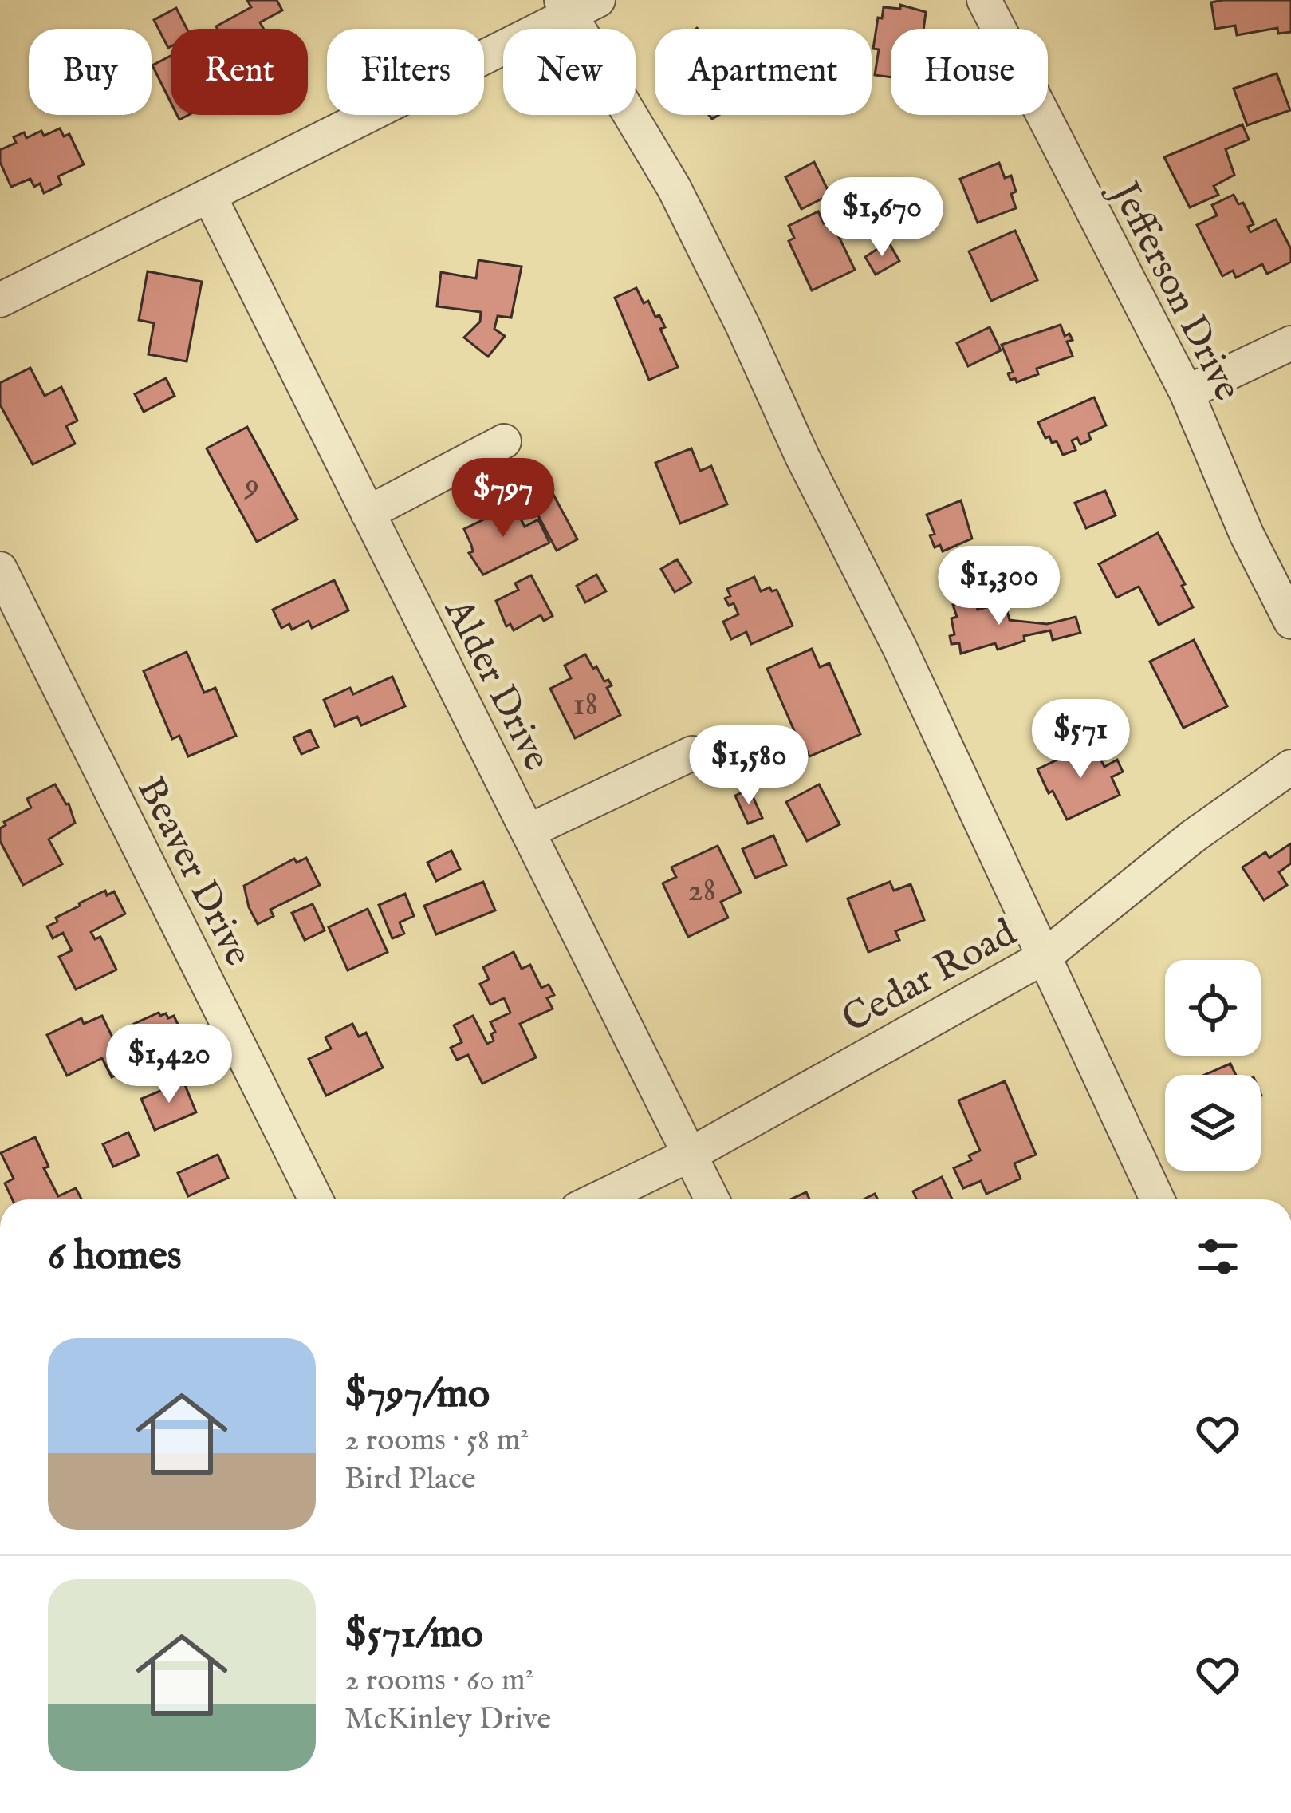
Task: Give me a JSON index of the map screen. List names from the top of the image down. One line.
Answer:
{"streets":{"street":["Jefferson Drive","Alder Drive","Beaver Drive","Cedar Road"]},"crossings":[["Alder Drive","Cedar Road"]],"house_numbers":["9","18","28"],"page":{"chip":["Buy","Rent","Filters","New","Apartment","House"],"price":["$1,670","$797","$1,300","$571","$1,580","$1,420"],"heading":"6 homes","list":[{"name":"$797/mo","note":"2 rooms · 58 m² · Bird Place"},{"name":"$571/mo","note":"2 rooms · 60 m² · McKinley Drive"}]}}
